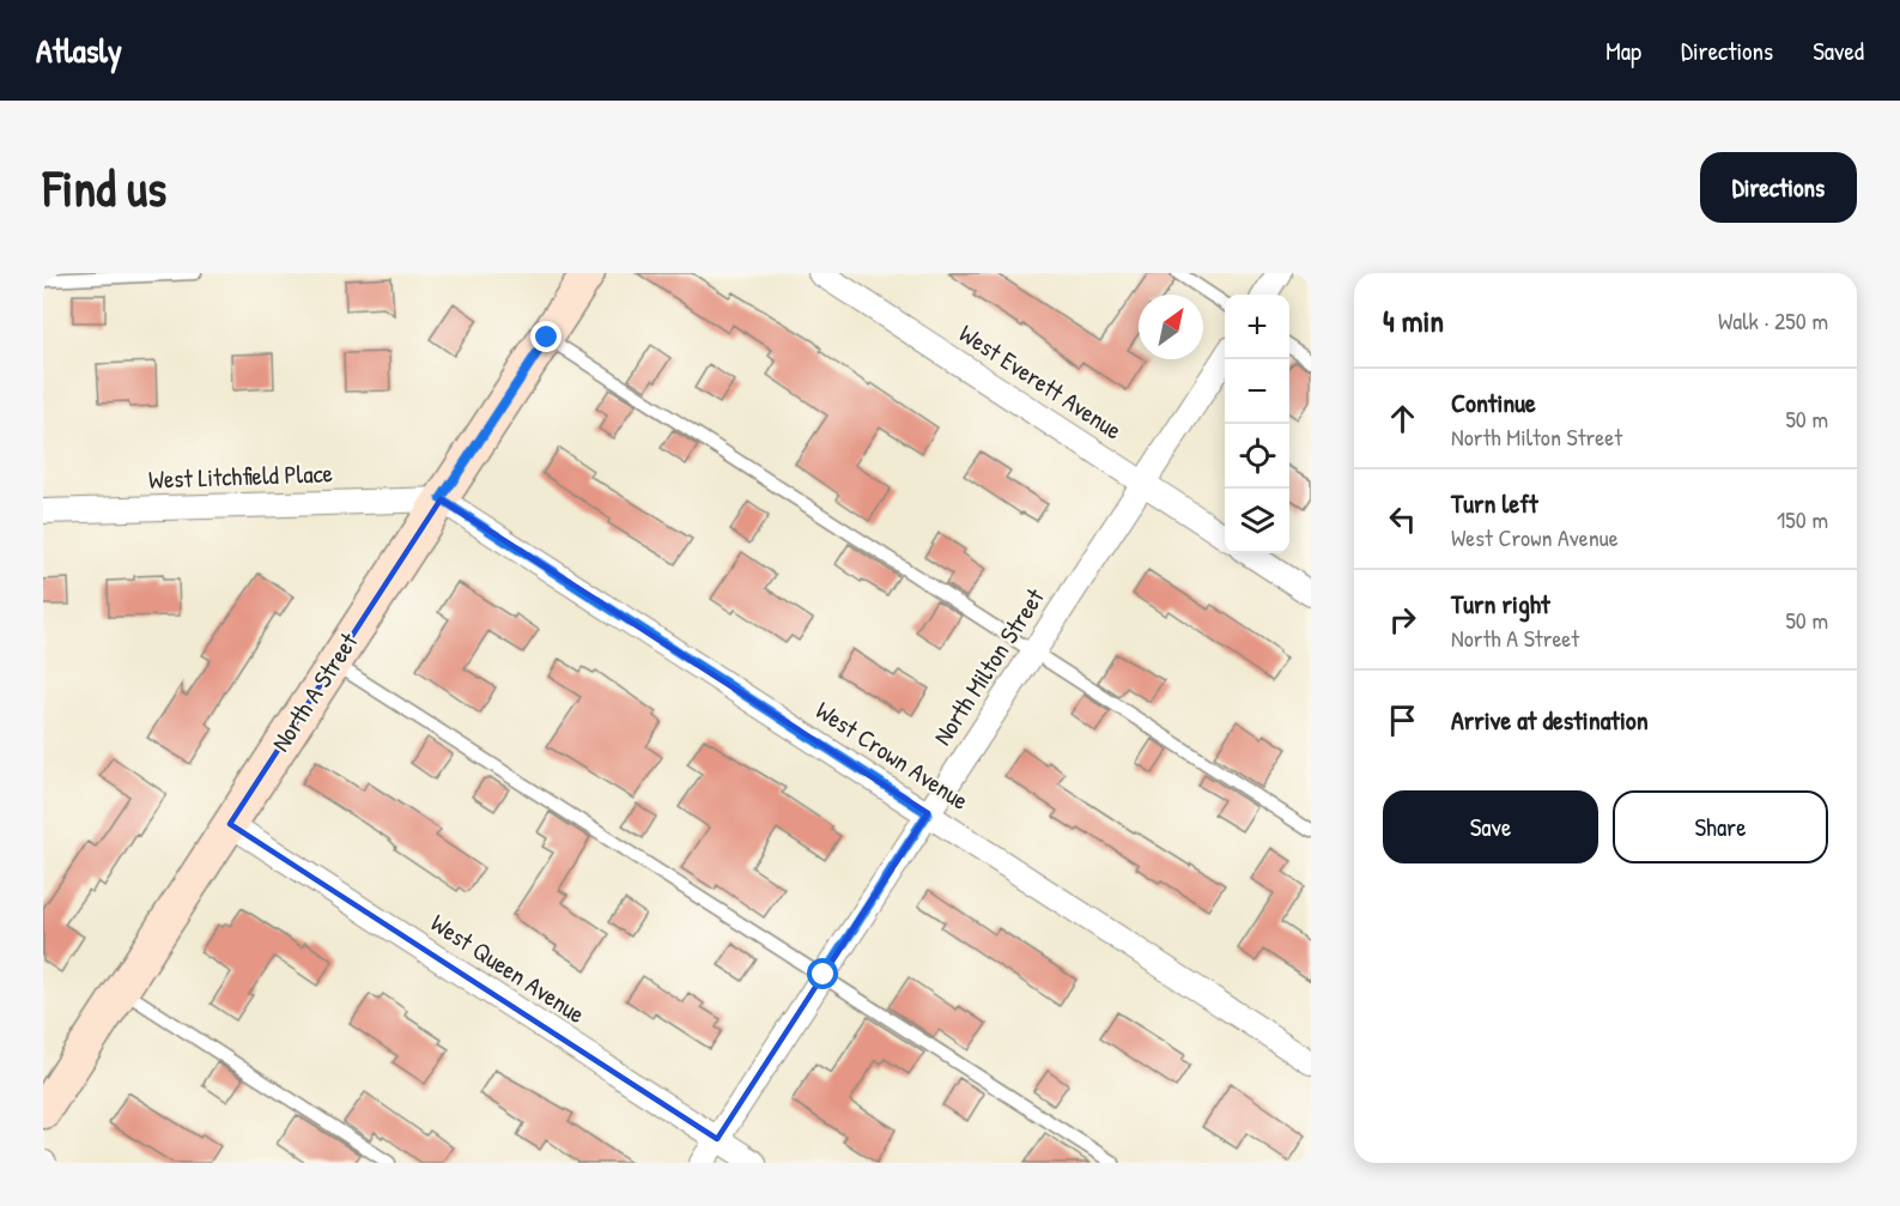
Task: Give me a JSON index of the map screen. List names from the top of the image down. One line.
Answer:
{"streets":{"street":["West Everett Avenue","West Litchfield Place","North Milton Street","North A Street","West Crown Avenue","West Queen Avenue"]},"crossings":[["West Everett Avenue","North Milton Street"],["West Litchfield Place","North A Street"],["West Litchfield Place","West Crown Avenue"],["North Milton Street","West Crown Avenue"],["North Milton Street","West Queen Avenue"],["North A Street","West Crown Avenue"],["North A Street","West Queen Avenue"]],"north":"top right","page":{"header":"Atlasly","nav":["Map","Directions","Saved"],"buttons":["Directions",["Save","Share"]],"title":"Find us","heading":["4 min","Walk · 250 m"],"map_buttons":["+","−"],"list":[["Continue","North Milton Street","50 m"],["Turn left","West Crown Avenue","150 m"],["Turn right","North A Street","50 m"],"Arrive at destination"]}}
